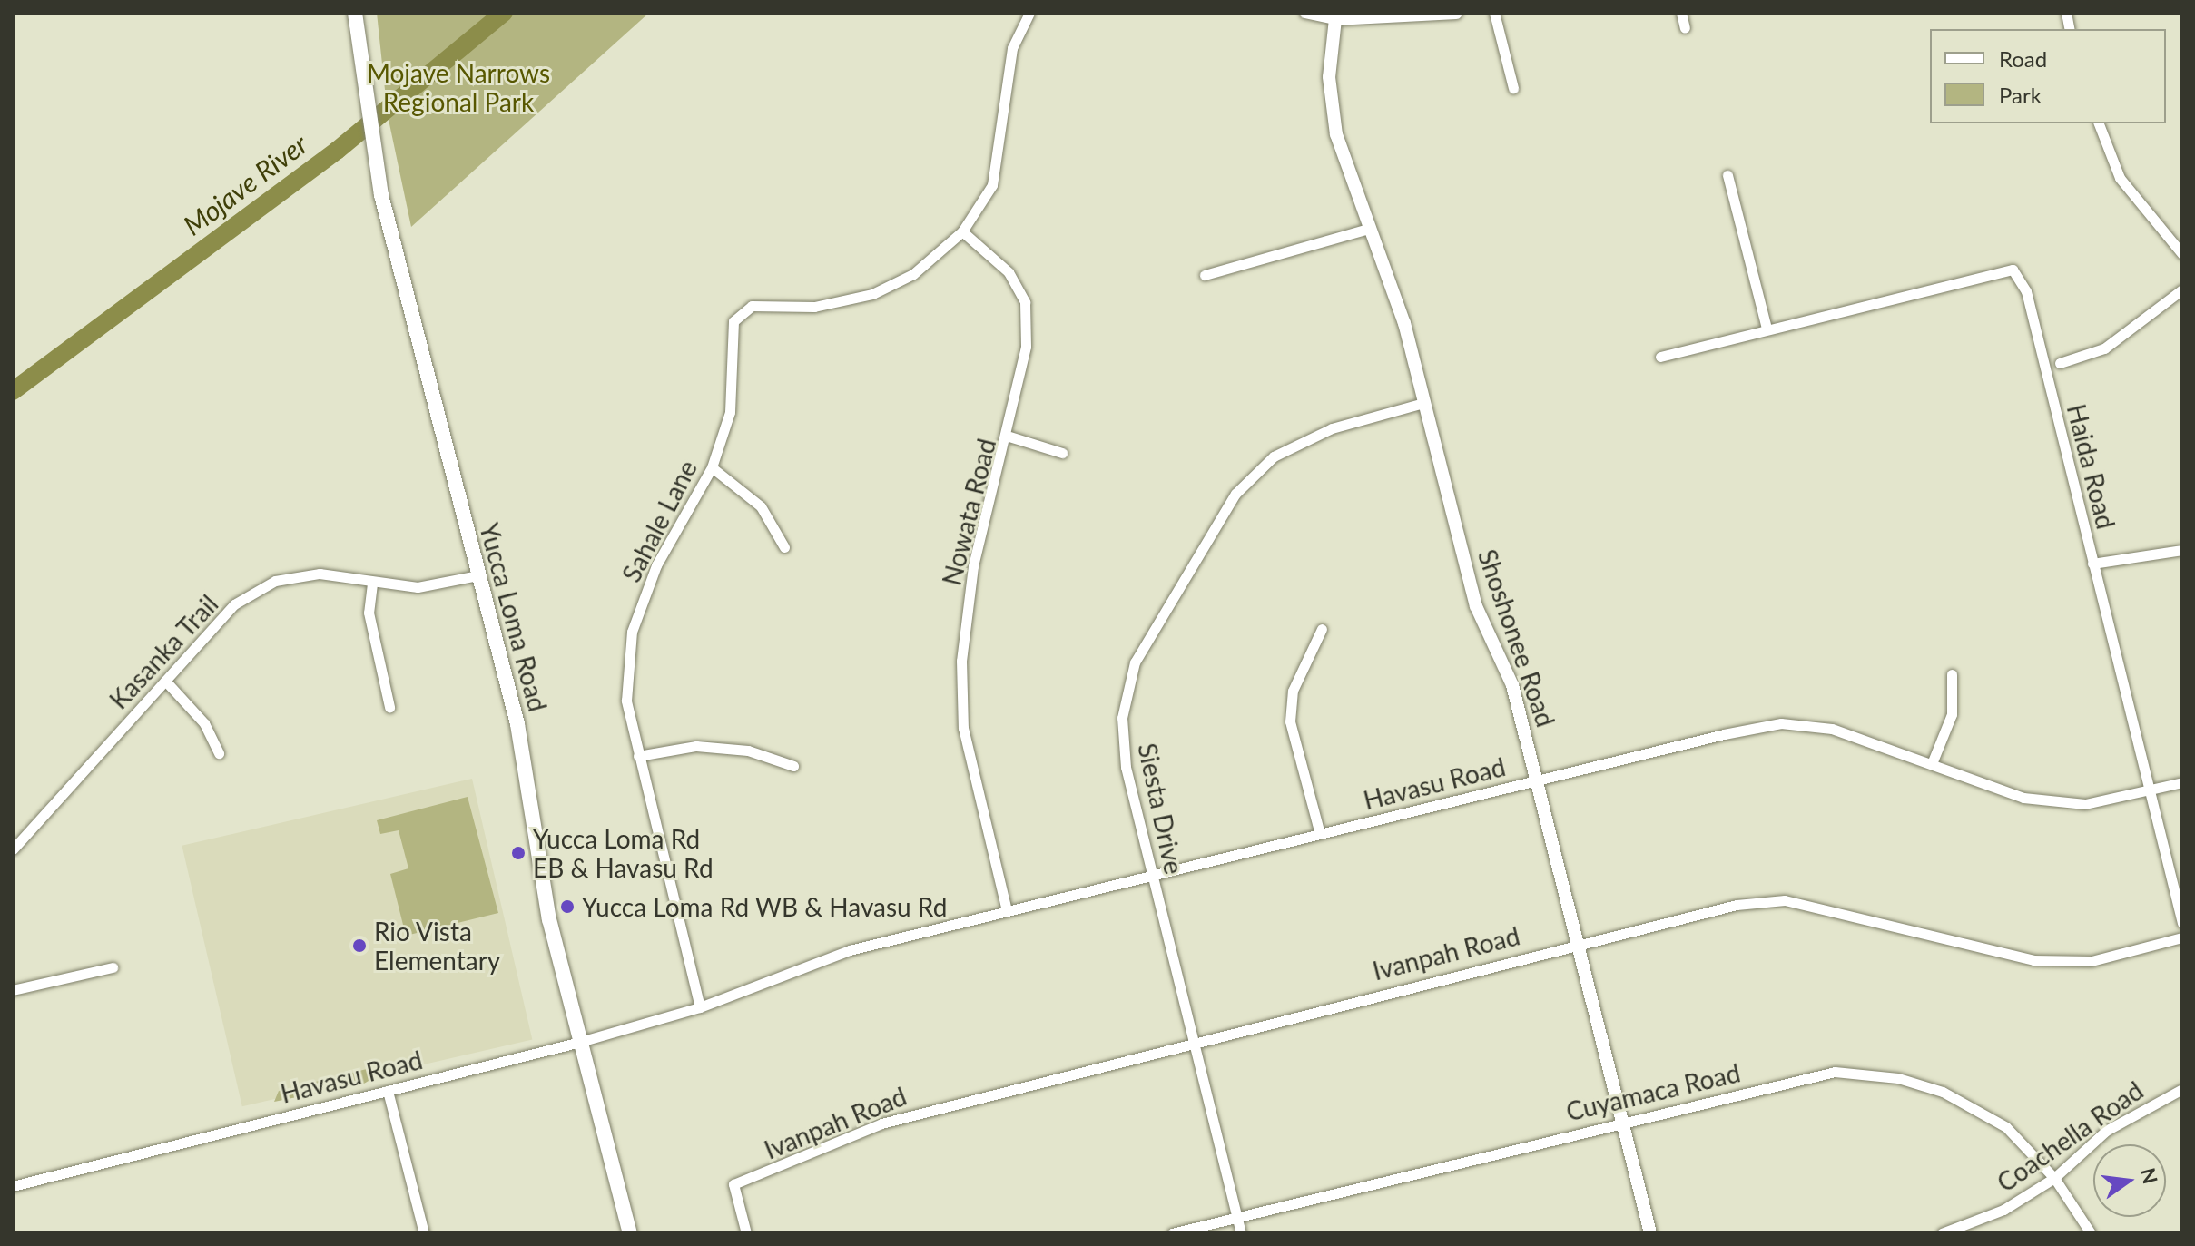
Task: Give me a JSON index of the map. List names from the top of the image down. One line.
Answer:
{"streets":{"main road":["Yucca Loma Road"],"street":["Haida Road","Nowata Road","Sahale Lane","Shoshonee Road","Kasanka Trail","Havasu Road","Siesta Drive","Ivanpah Road","Cuyamaca Road","Coachella Road"]},"crossings":[["Haida Road","Havasu Road"],["Nowata Road","Sahale Lane"],["Nowata Road","Havasu Road"],["Sahale Lane","Havasu Road"],["Yucca Loma Road","Kasanka Trail"],["Yucca Loma Road","Havasu Road"],["Shoshonee Road","Havasu Road"],["Shoshonee Road","Siesta Drive"],["Shoshonee Road","Ivanpah Road"],["Shoshonee Road","Cuyamaca Road"],["Havasu Road","Siesta Drive"],["Siesta Drive","Ivanpah Road"],["Siesta Drive","Cuyamaca Road"],["Cuyamaca Road","Coachella Road"]],"water":["Mojave River"],"parks":["Mojave Narrows Regional Park"],"places":["Yucca Loma Rd EB & Havasu Rd","Yucca Loma Rd WB & Havasu Rd","Rio Vista Elementary"],"legend":["Road","Park"],"north":"right"}
